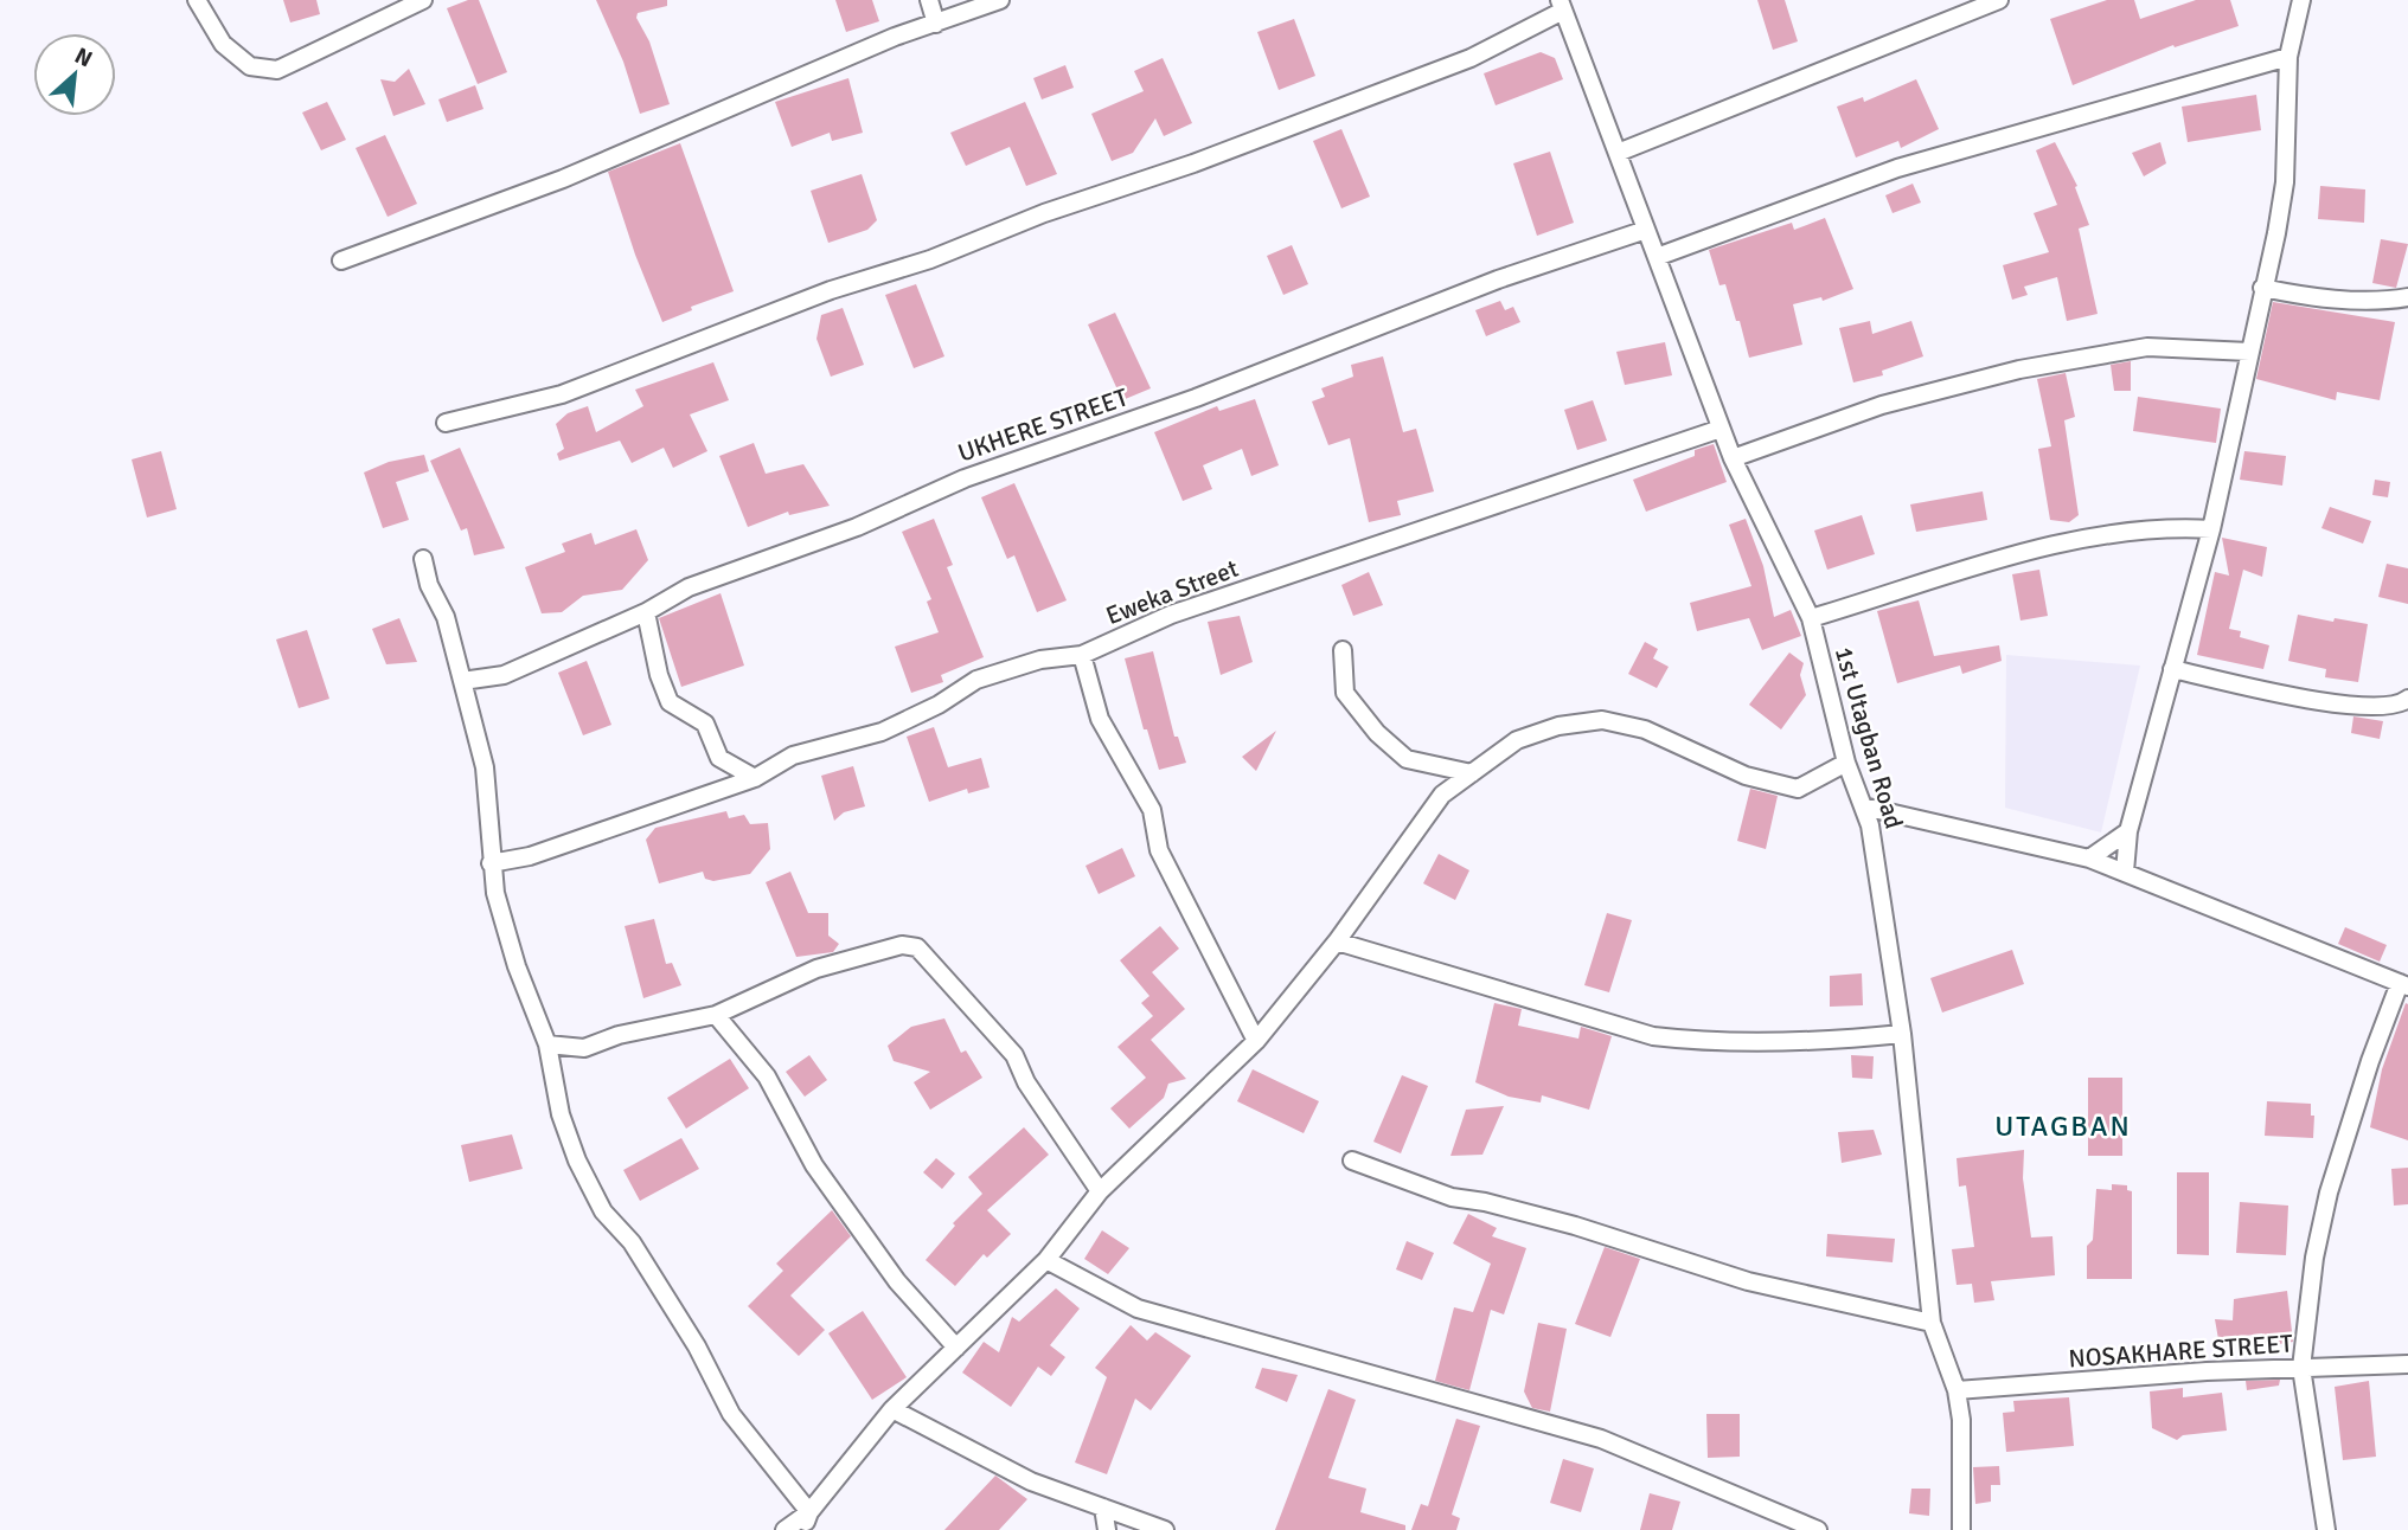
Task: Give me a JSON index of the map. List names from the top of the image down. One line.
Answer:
{"streets":{"street":["UKHERE STREET","Eweka Street","1st Utagban Road","NOSAKHARE STREET"]},"crossings":[["UKHERE STREET","1st Utagban Road"],["Eweka Street","1st Utagban Road"],["1st Utagban Road","NOSAKHARE STREET"]],"districts":["UTAGBAN"],"north":"top right"}
